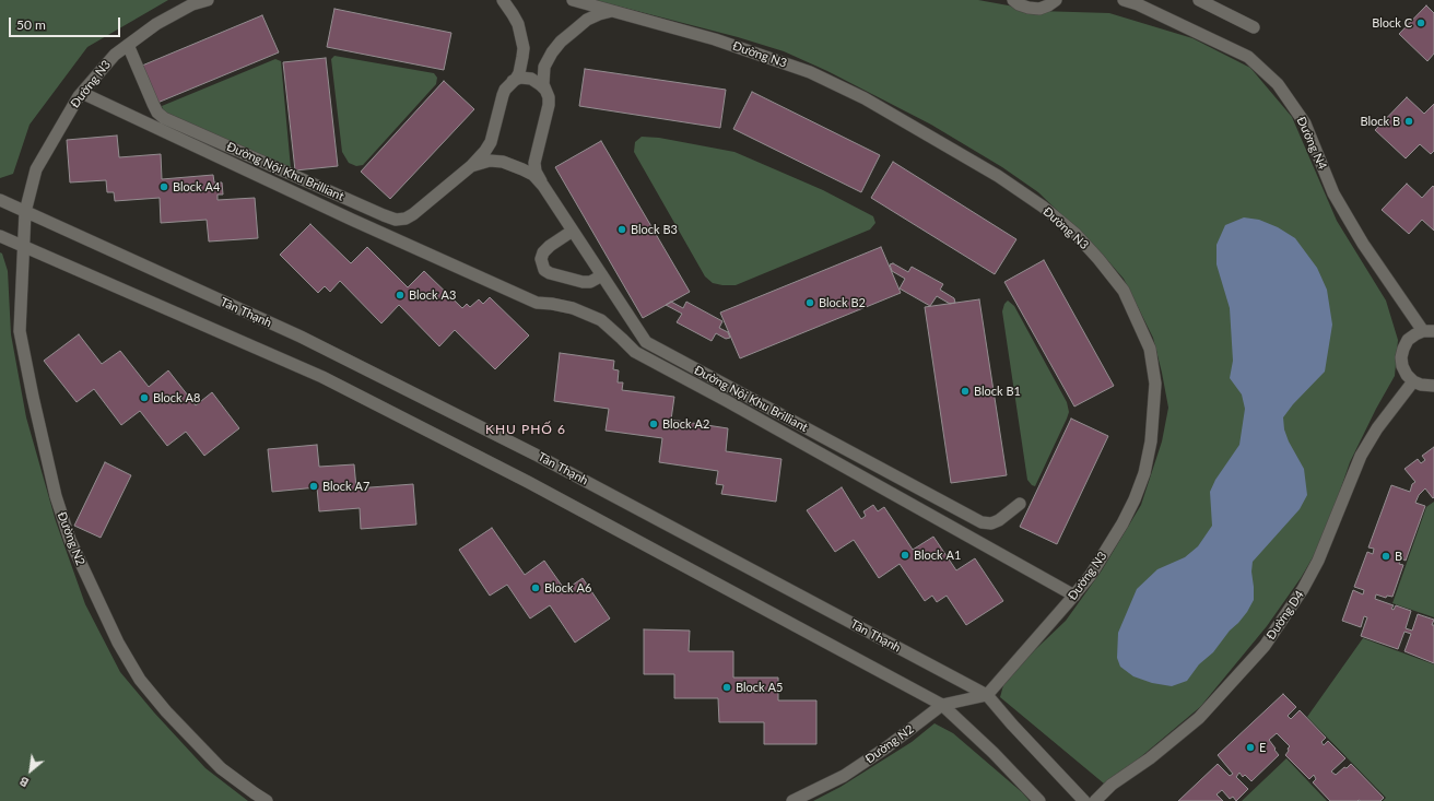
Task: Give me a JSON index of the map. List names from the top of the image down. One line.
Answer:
{"streets":{"street":["Đường N3","Đường N4","Đường Nội Khu Brilliant","Tân Thạnh","Đường N2","Đường D4"]},"crossings":[["Đường N3","Đường Nội Khu Brilliant"],["Đường N3","Tân Thạnh"],["Đường N3","Đường N2"],["Tân Thạnh","Đường N2"]],"districts":["KHU PHỐ 6"],"places":["Block C","Block B","Block A4","Block B3","Block A3","Block B2","Block B1","Block A8","Block A2","Block A7","Block A1","B","Block A6","Block A5","E"],"scale_bar":"50 m","north":"bottom left"}
